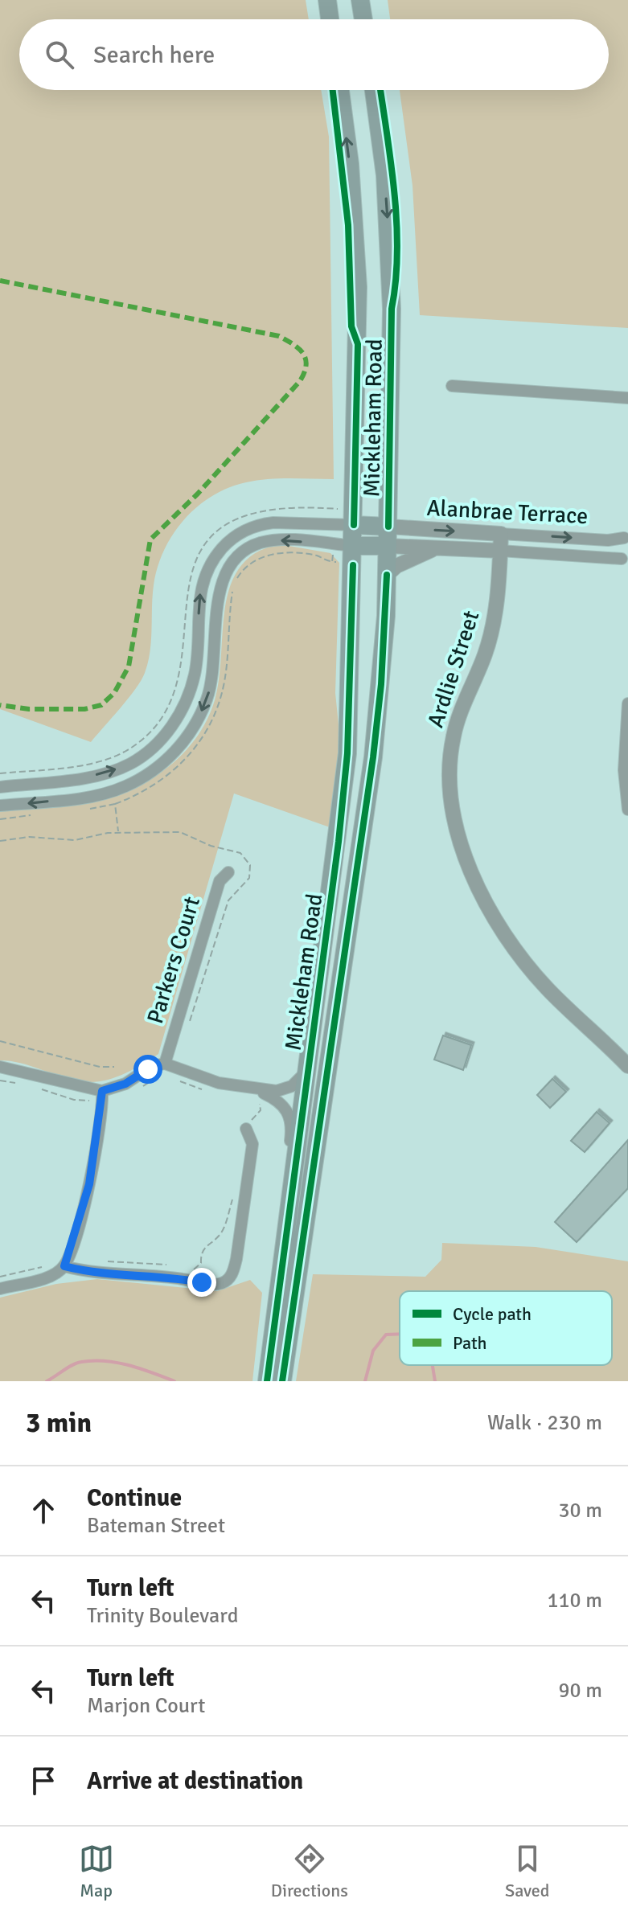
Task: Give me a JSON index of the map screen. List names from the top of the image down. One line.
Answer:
{"streets":{"main road":["Mickleham Road"],"street":["Alanbrae Terrace","Ardlie Street","Parkers Court"]},"crossings":[["Mickleham Road","Alanbrae Terrace"],["Alanbrae Terrace","Ardlie Street"]],"legend":["Cycle path","Path"],"page":{"search":"Search here","heading":["3 min","Walk · 230 m"],"list":[["Continue","Bateman Street","30 m"],["Turn left","Trinity Boulevard","110 m"],["Turn left","Marjon Court","90 m"],"Arrive at destination"],"nav":["Map","Directions","Saved"]}}
